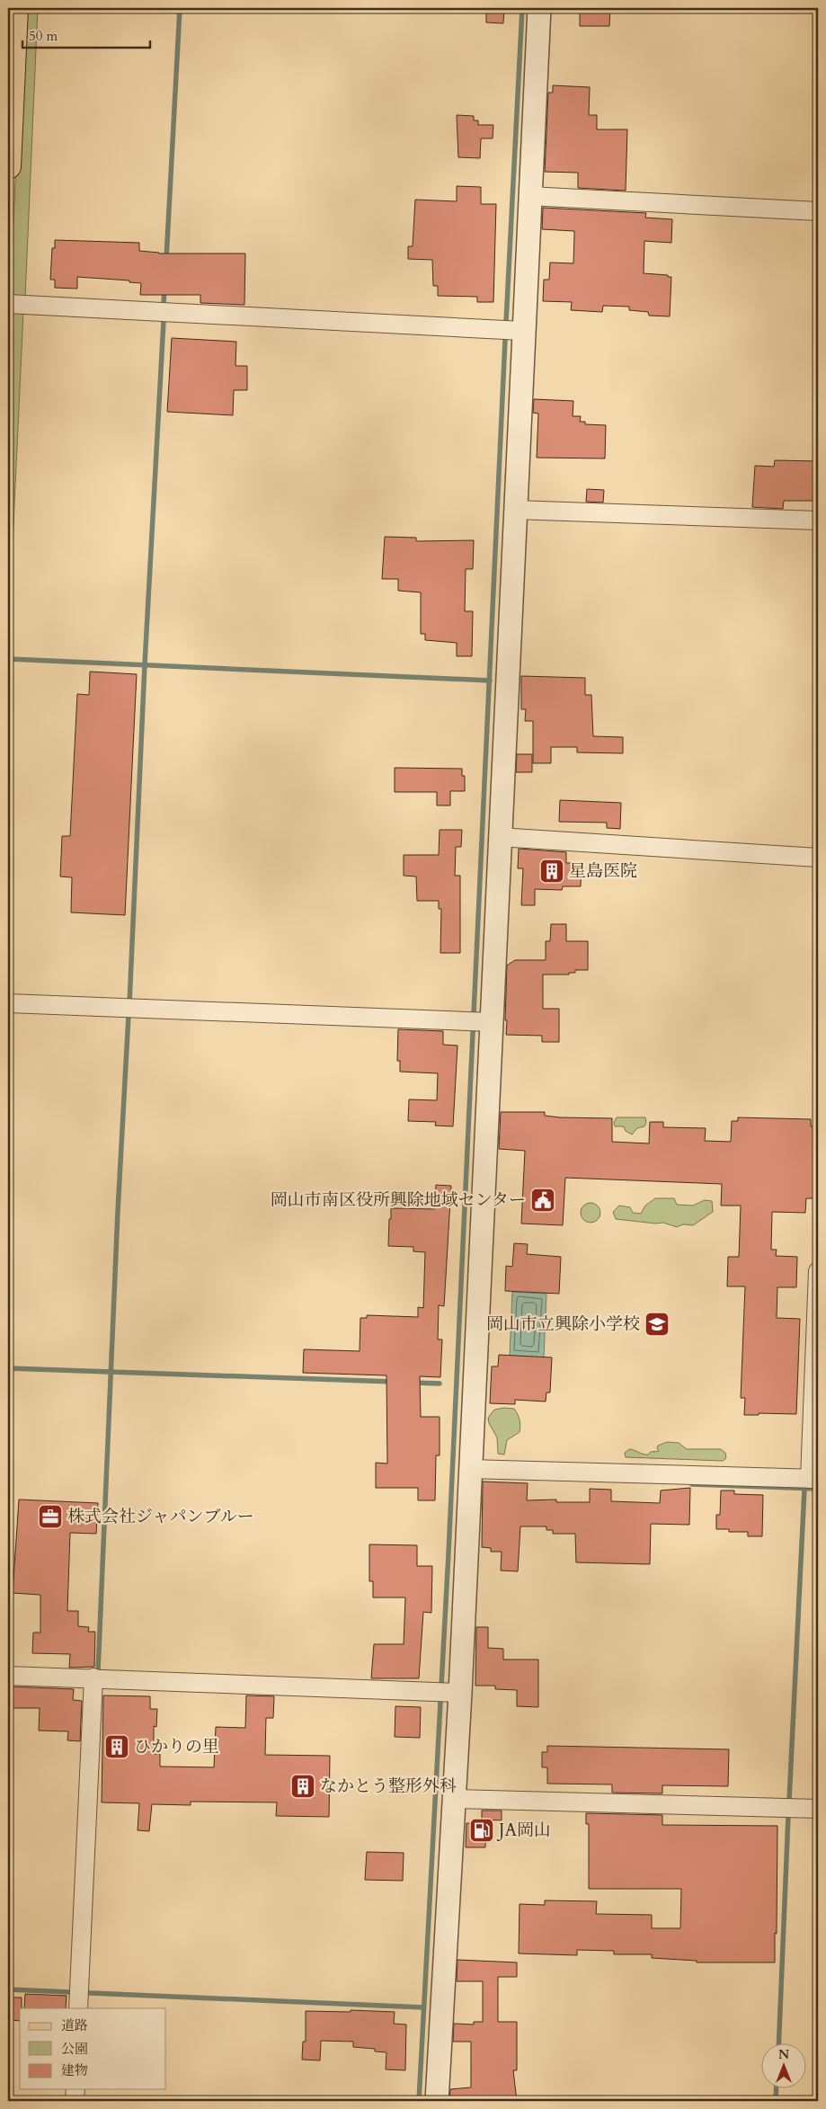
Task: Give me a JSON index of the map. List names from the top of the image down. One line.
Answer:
{"places":{"building":["星島医院","ひかりの里","なかとう整形外科"],"public building":["岡山市南区役所興除地域センター"],"school or university":["岡山市立興除小学校"],"office":["株式会社ジャパンブルー"],"fuel station":["JA岡山"]},"legend":["道路","公園","建物"],"scale_bar":"50 m","north":"top"}
